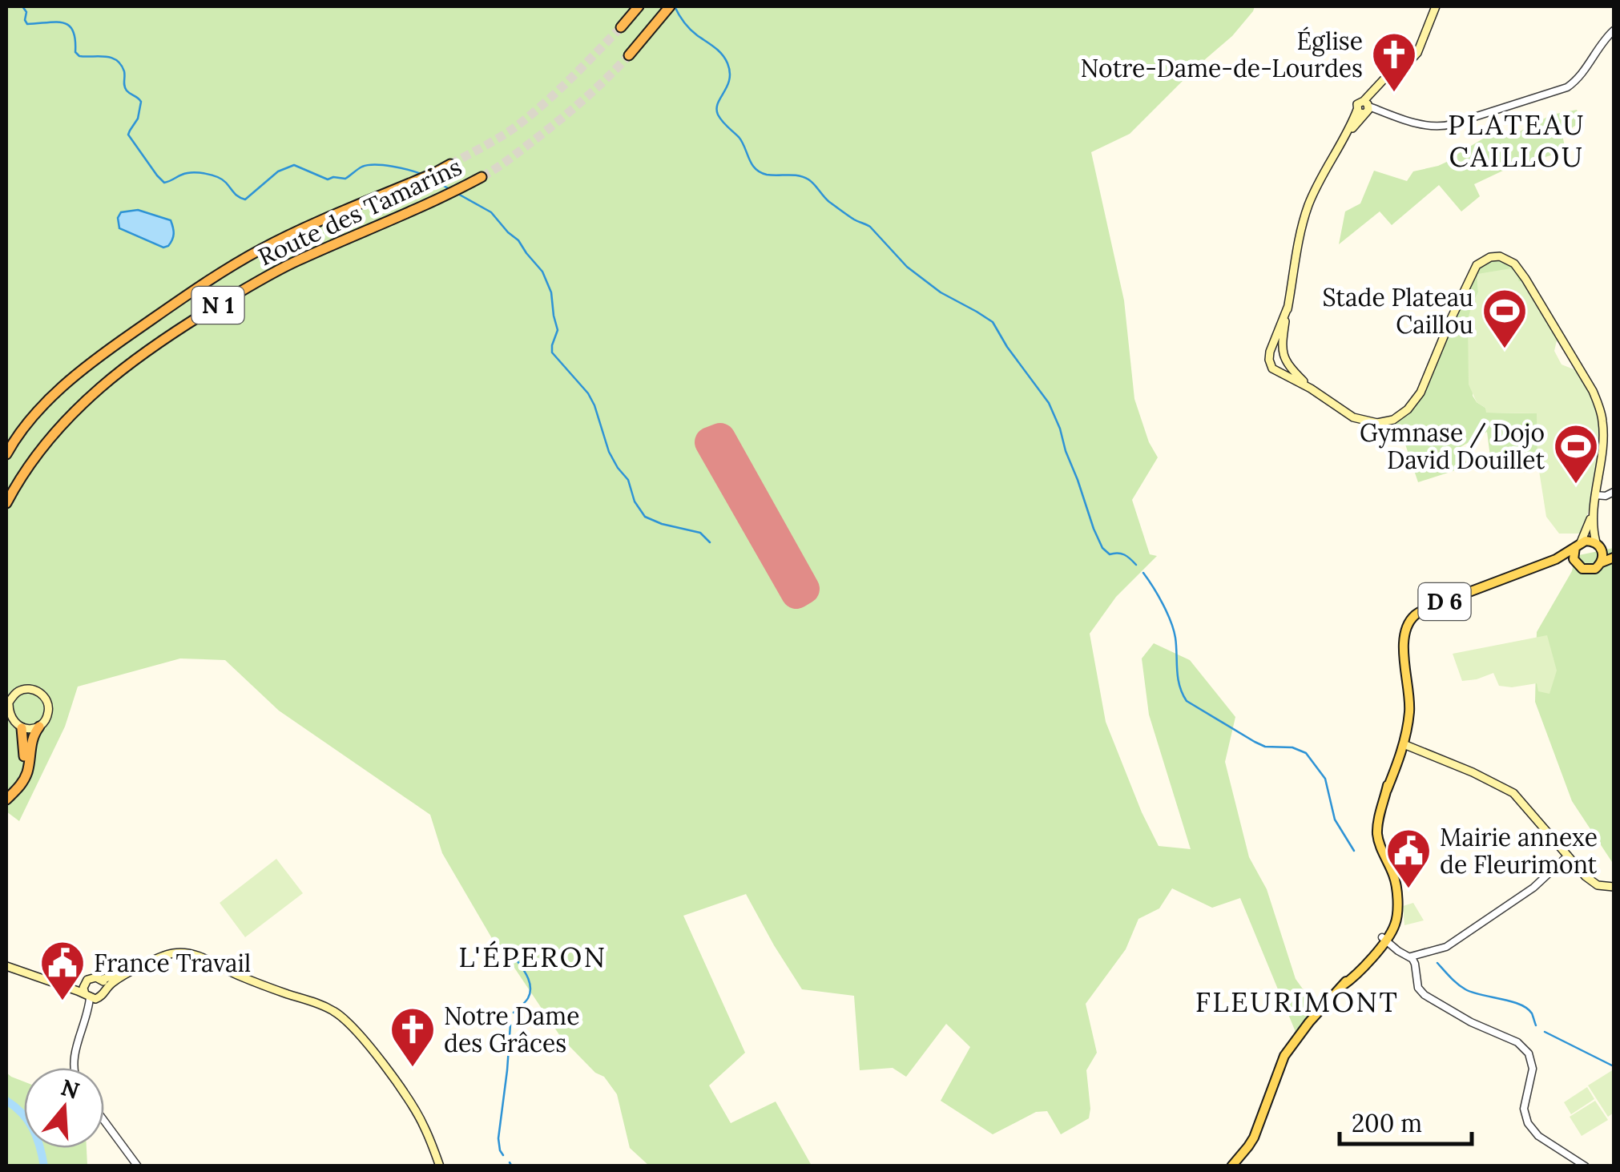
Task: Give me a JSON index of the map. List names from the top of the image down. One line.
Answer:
{"streets":{"highway":["Route des Tamarins","N 1"],"main road":["D 6"]},"districts":["PLATEAU CAILLOU","L'ÉPERON","FLEURIMONT"],"places":{"church":["Église Notre-Dame-de-Lourdes","Notre Dame des Grâces"],"sports":["Stade Plateau Caillou","Gymnase / Dojo David Douillet"],"public building":["Mairie annexe de Fleurimont","France Travail"]},"scale_bar":"200 m","north":"top"}
